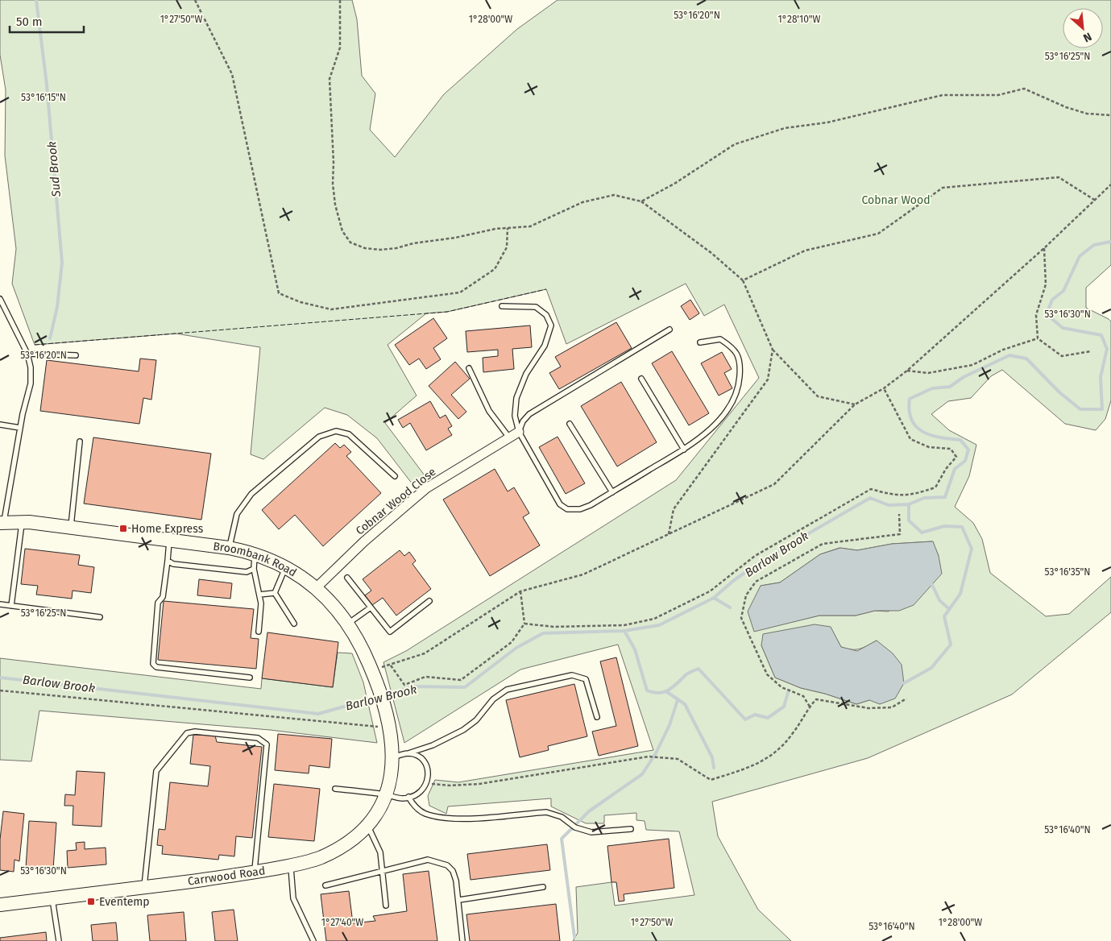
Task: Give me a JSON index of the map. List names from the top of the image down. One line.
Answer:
{"streets":{"street":["Cobnar Wood Close","Broombank Road","Carrwood Road"]},"crossings":[["Cobnar Wood Close","Broombank Road"],["Broombank Road","Carrwood Road"]],"water":["Sud Brook","Barlow Brook"],"parks":["Cobnar Wood"],"places":{"transit":["Home Express","Eventemp"]},"scale_bar":"50 m","north":"bottom right","coordinates":["53°16'20\"N","1°27'50\"W","1°28'00\"W","1°28'10\"W","53°16'25\"N","53°16'15\"N","53°16'30\"N","53°16'35\"N","53°16'40\"N","1°27'40\"W"]}
